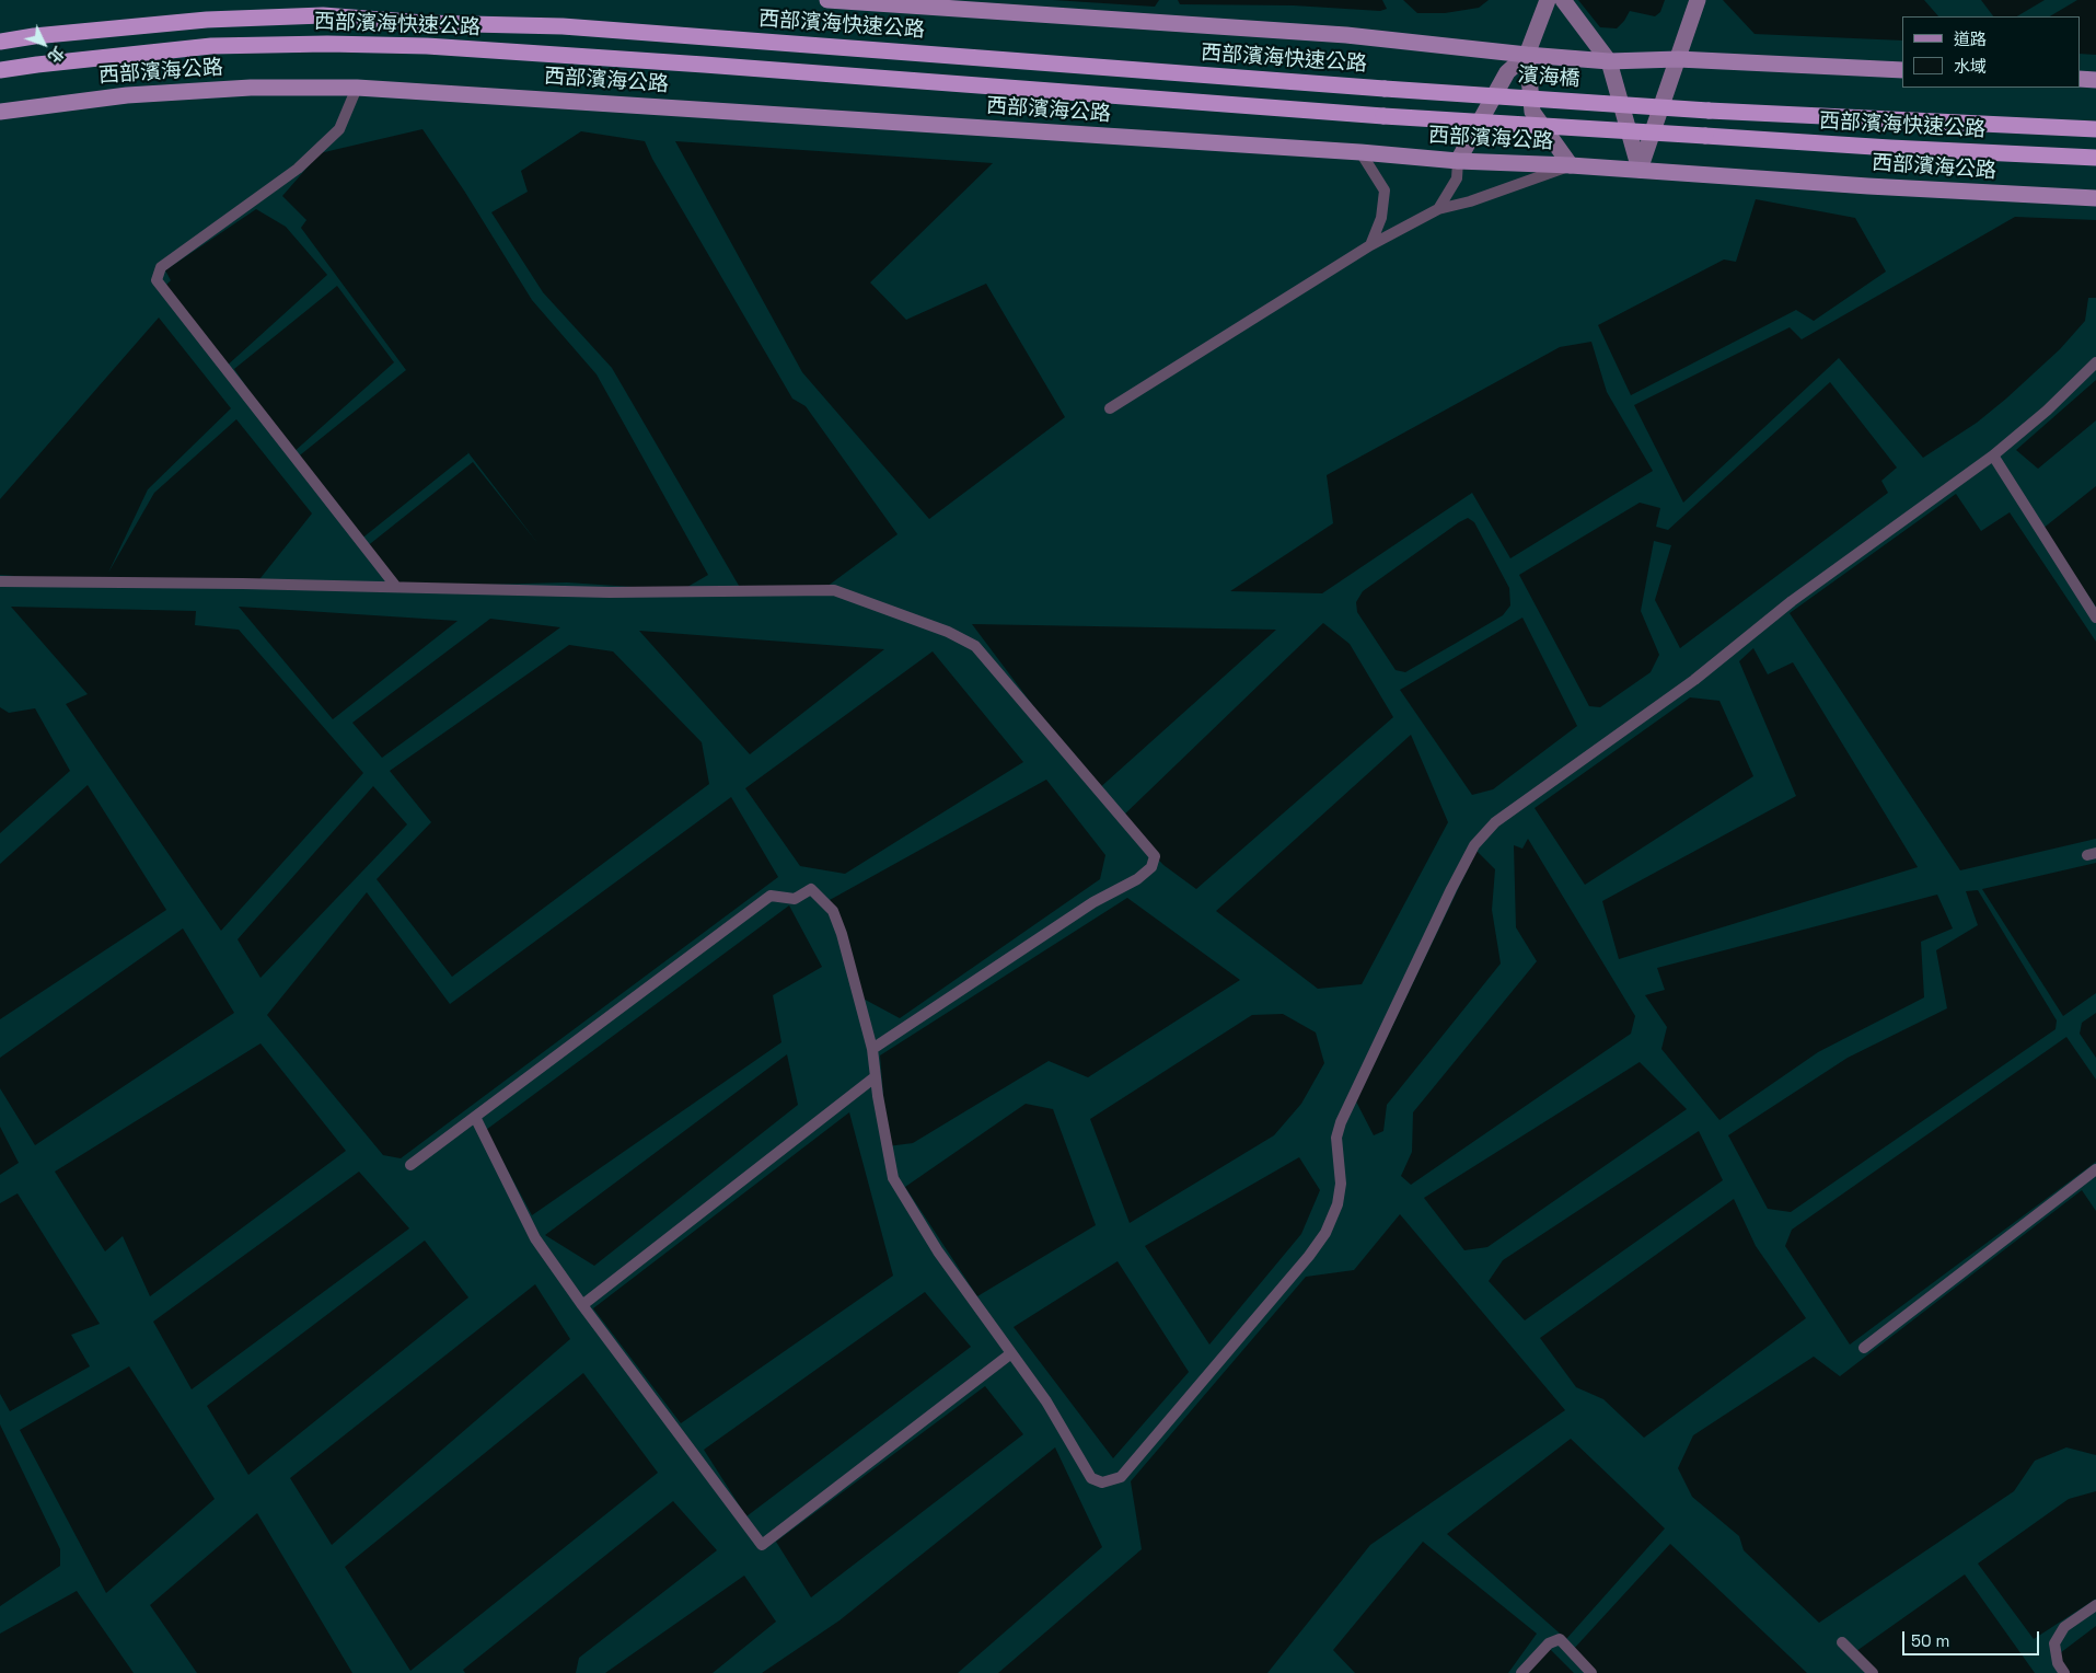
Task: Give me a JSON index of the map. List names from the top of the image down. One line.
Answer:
{"streets":{"highway":["西部濱海快速公路","濱海橋"],"main road":["西部濱海公路"]},"crossings":[["西部濱海快速公路","濱海橋"]],"legend":["道路","水域"],"scale_bar":"50 m","north":"bottom right"}
